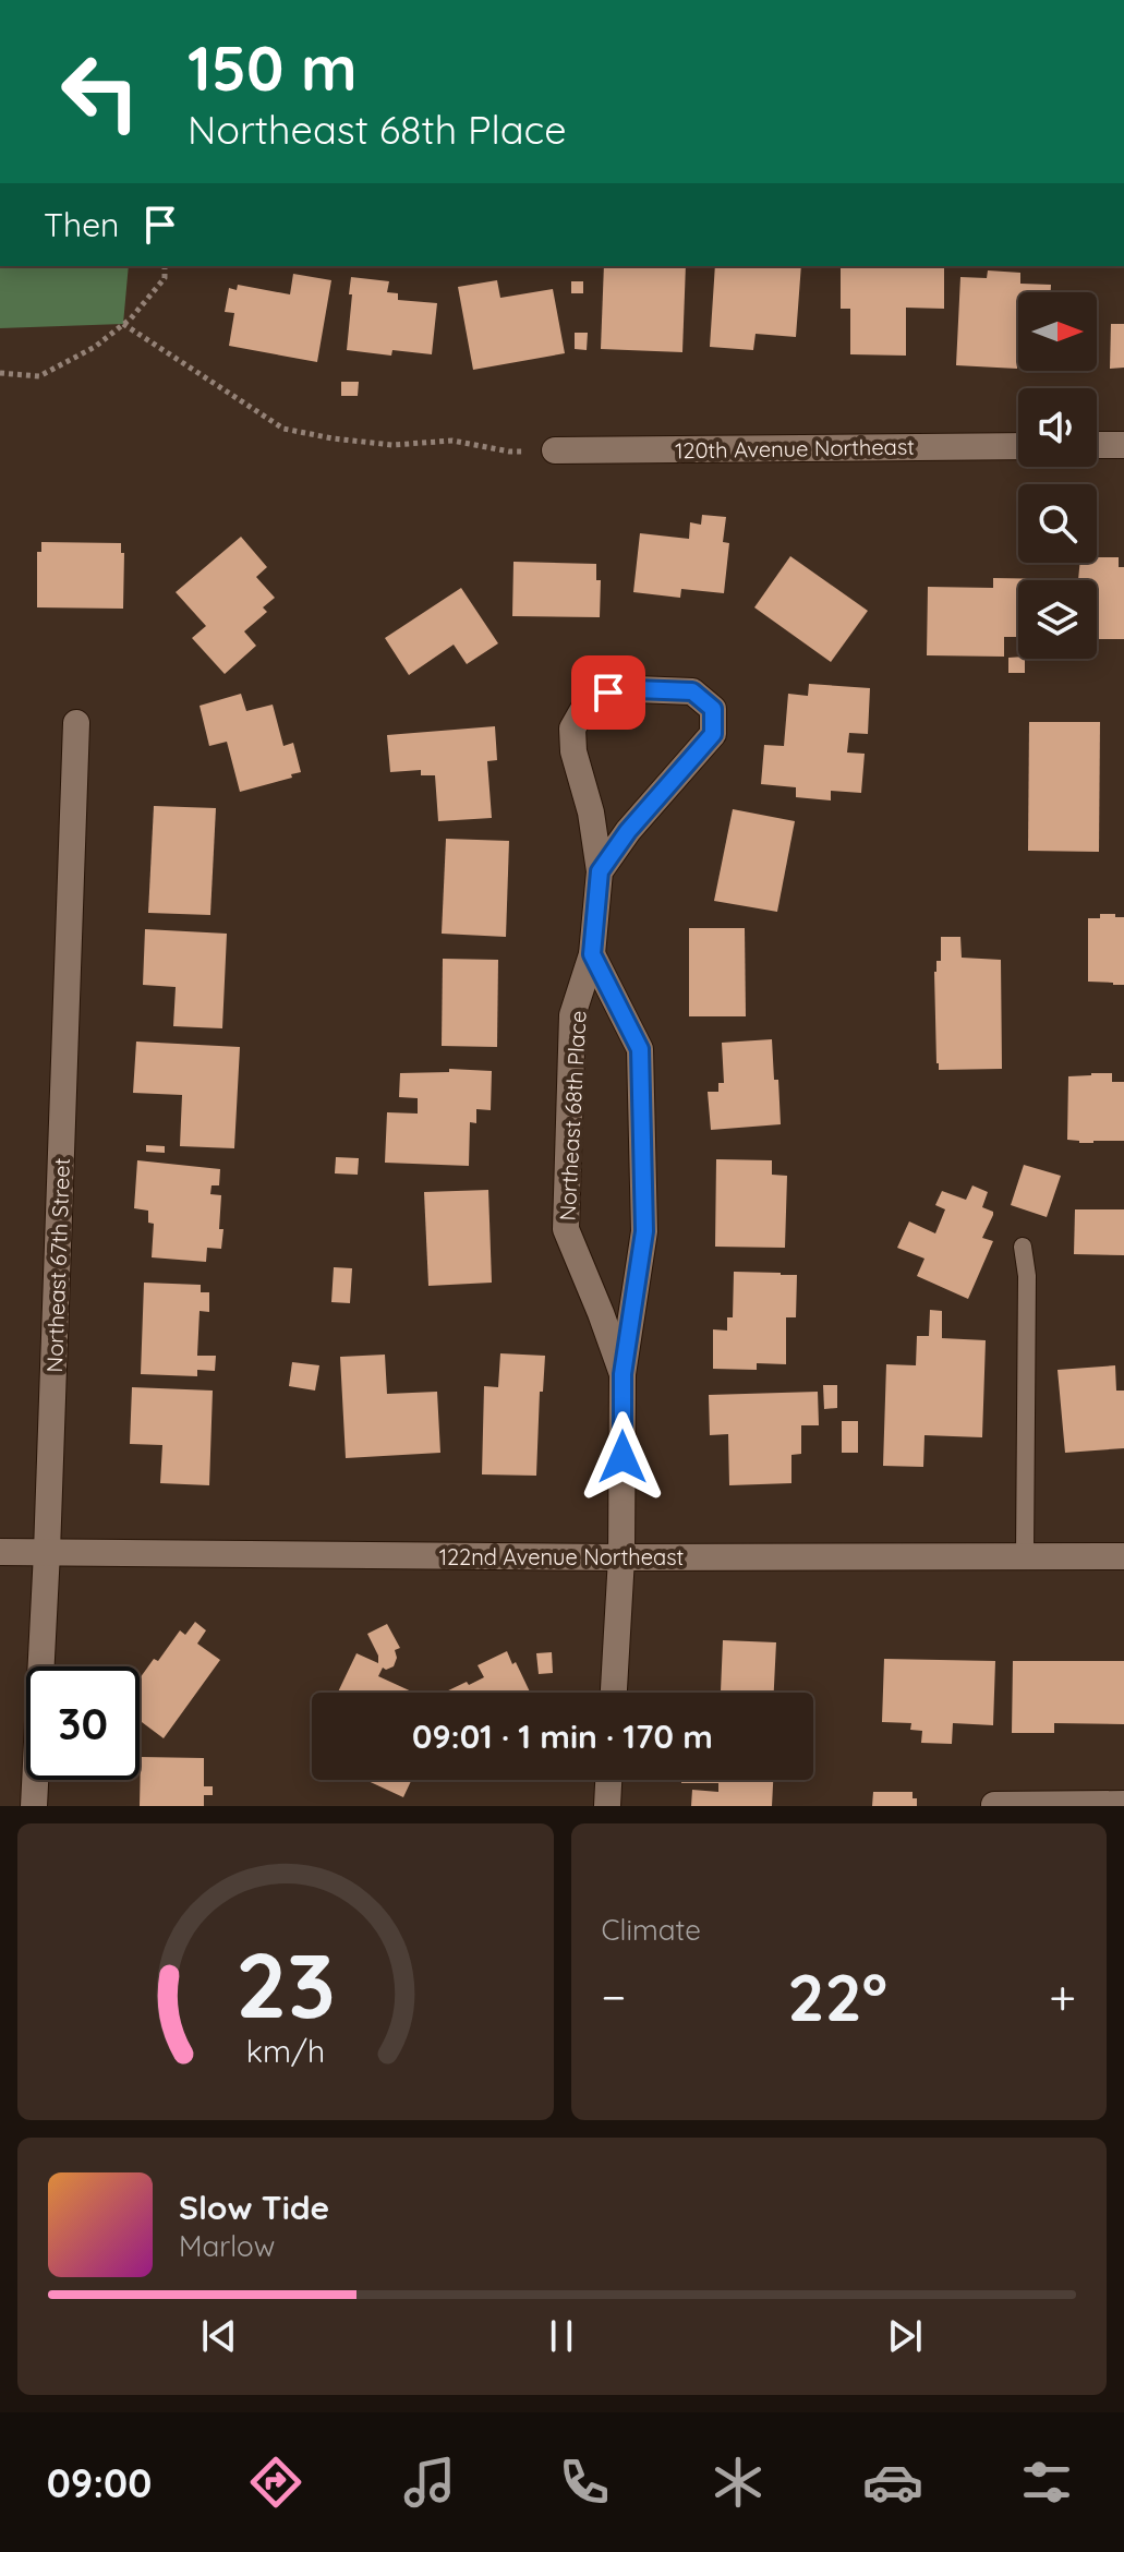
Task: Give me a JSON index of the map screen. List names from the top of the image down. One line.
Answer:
{"streets":{"street":["120th Avenue Northeast","Northeast 68th Place","Northeast 67th Street","122nd Avenue Northeast"]},"crossings":[["Northeast 68th Place","122nd Avenue Northeast"],["Northeast 67th Street","122nd Avenue Northeast"]],"north":"right","page":{"turn":["150 m","Northeast 68th Place"],"then":"Then","limit":"30","trip":"09:01 · 1 min · 170 m","tile":"Climate","heat":["−","22°","+"],"song":["Slow Tide","Marlow"],"tabs":"09:00","gauge":["23","km/h"]}}
